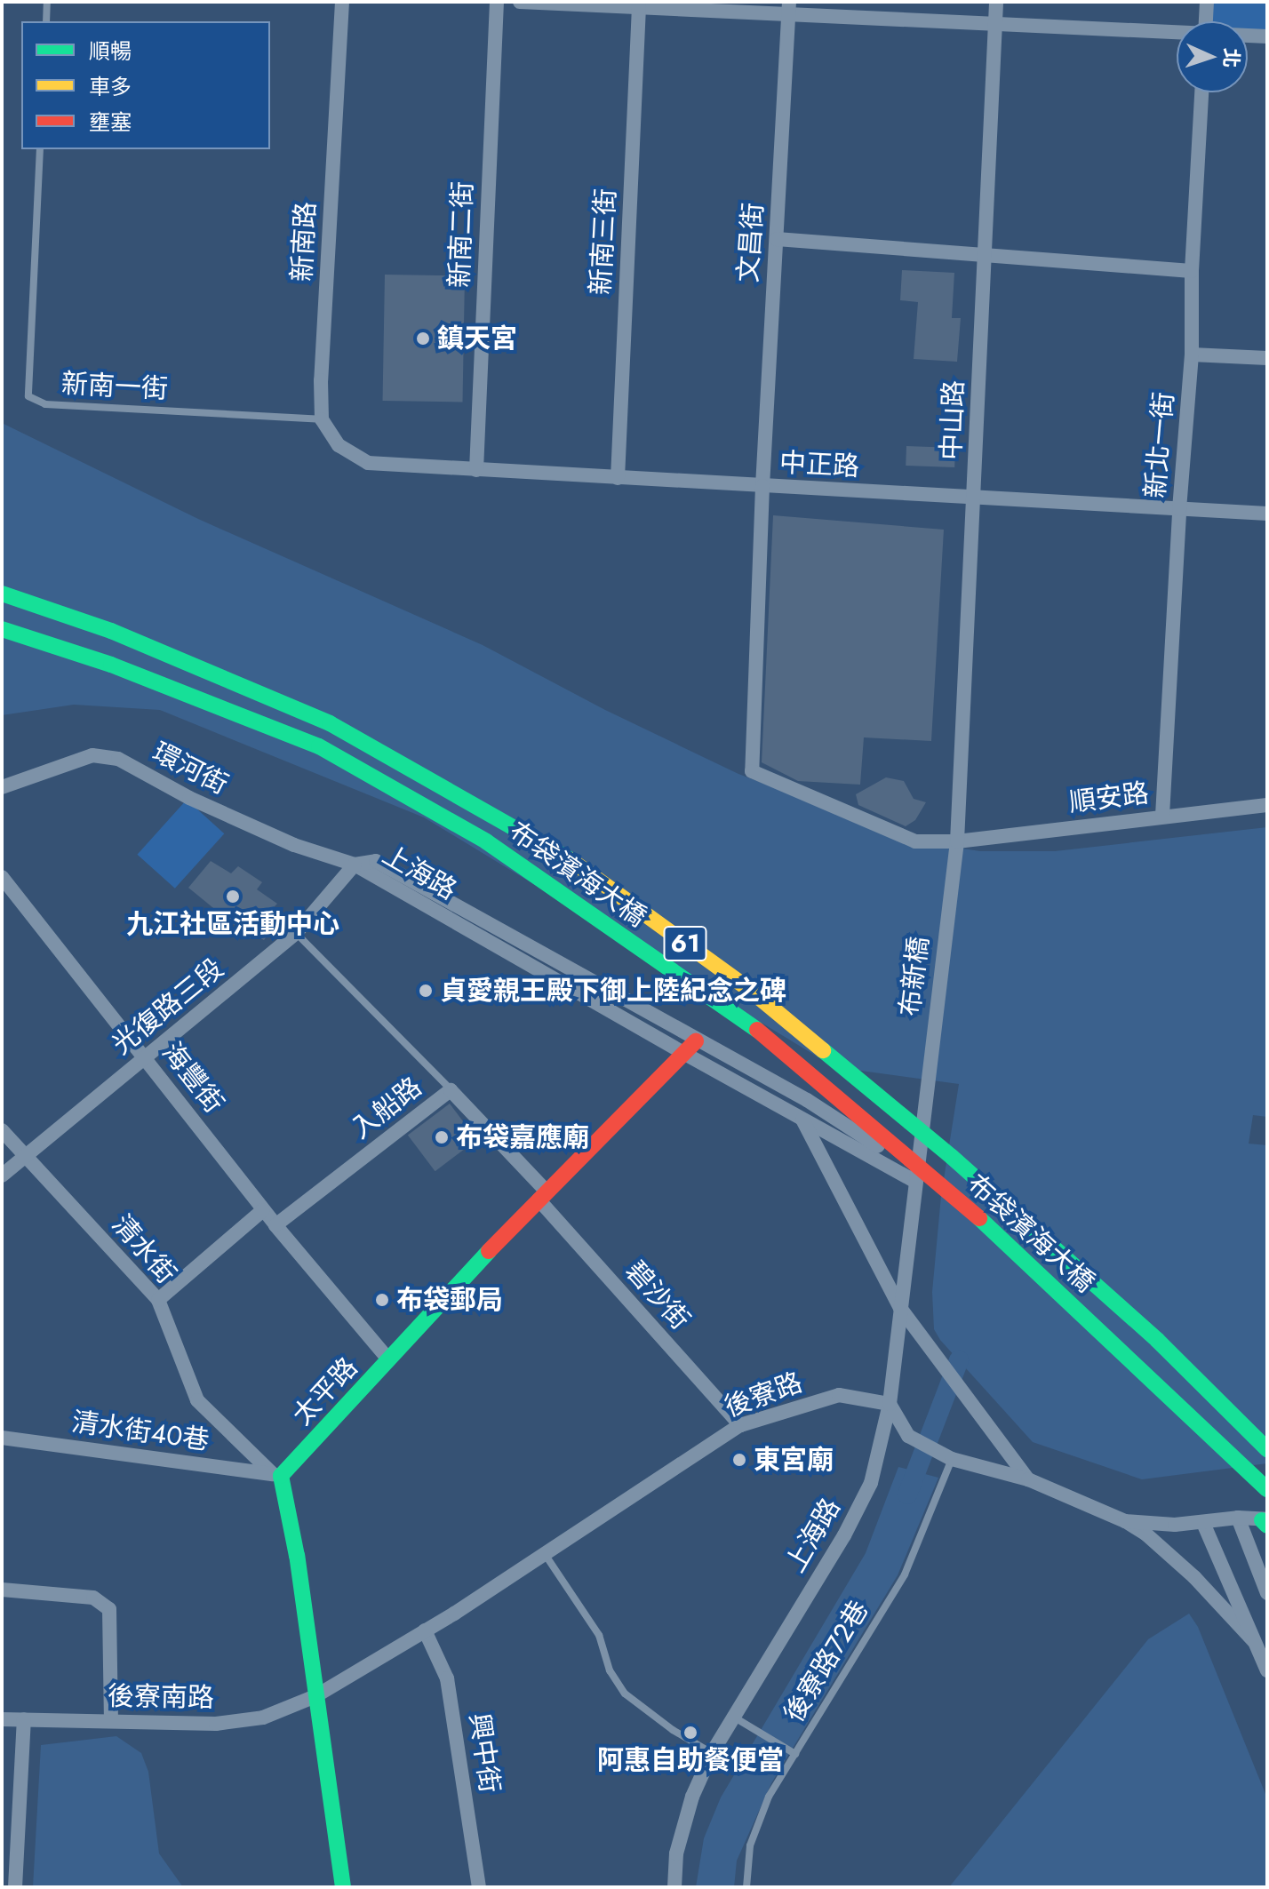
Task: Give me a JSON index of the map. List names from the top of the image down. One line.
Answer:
{"streets":{"main road":["布袋濱海大橋","61","太平路"],"street":["新南二街","新南路","新南三街","文昌街","中山路","新北一街","中正路","環河街","順安路","上海路","布新橋","光復路三段","海豐街","入船路","清水街","碧沙街","後寮路","清水街40巷","後寮南路","興中街"],"lane":["新南一街","後寮路72巷"]},"crossings":[["新南二街","中正路"],["新南路","新南一街"],["新南路","中正路"],["新南三街","中正路"],["文昌街","中山路"],["文昌街","中正路"],["文昌街","順安路"],["文昌街","布新橋"],["新南一街","中正路"],["中山路","中正路"],["中山路","順安路"],["中山路","布新橋"],["新北一街","中正路"],["新北一街","順安路"],["環河街","上海路"],["環河街","光復路三段"],["順安路","布新橋"],["上海路","布新橋"],["上海路","光復路三段"],["上海路","太平路"],["上海路","後寮路"],["光復路三段","海豐街"],["光復路三段","清水街"],["入船路","碧沙街"],["入船路","太平路"],["清水街","太平路"],["清水街","清水街40巷"],["碧沙街","太平路"],["碧沙街","後寮路"],["太平路","清水街40巷"],["後寮路","後寮南路"],["後寮路","興中街"]],"places":["鎮天宮","九江社區活動中心","貞愛親王殿下御上陸紀念之碑","布袋嘉應廟","布袋郵局","東宮廟","阿惠自助餐便當"],"legend":["順暢","車多","壅塞"],"north":"right"}
